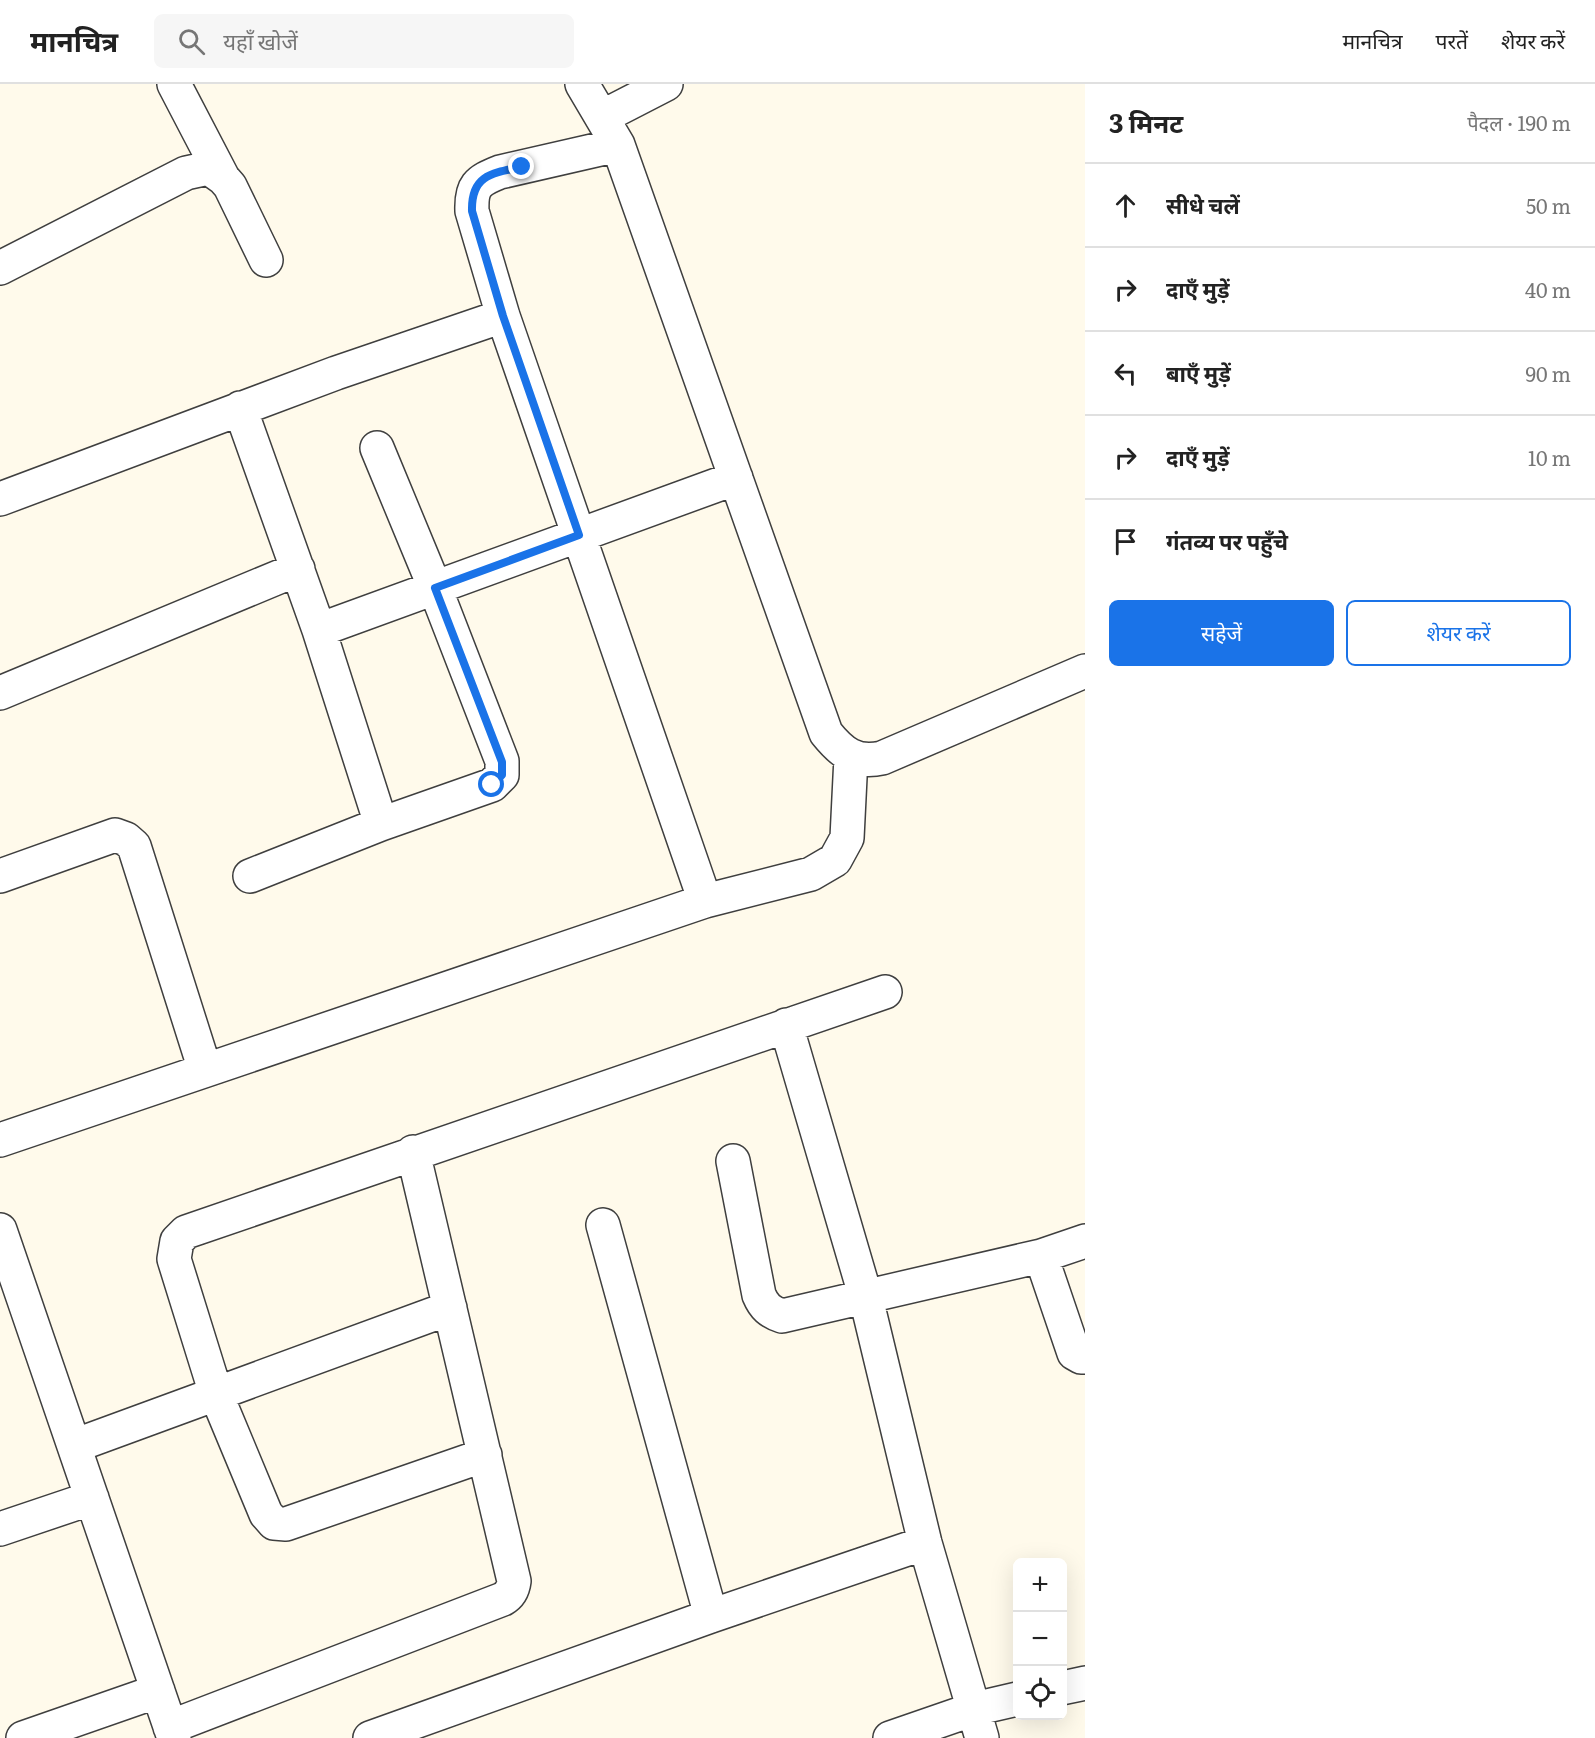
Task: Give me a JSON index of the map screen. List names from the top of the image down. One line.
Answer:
{"page":{"header":"मानचित्र","search":"यहाँ खोजें","nav":["मानचित्र","परतें","शेयर करें"],"heading":["3 मिनट","पैदल · 190 m"],"list":[["सीधे चलें","50 m"],["दाएँ मुड़ें","40 m"],["बाएँ मुड़ें","90 m"],["दाएँ मुड़ें","10 m"],"गंतव्य पर पहुँचे"],"buttons":["सहेजें","शेयर करें"],"map_buttons":["+","−"]}}
